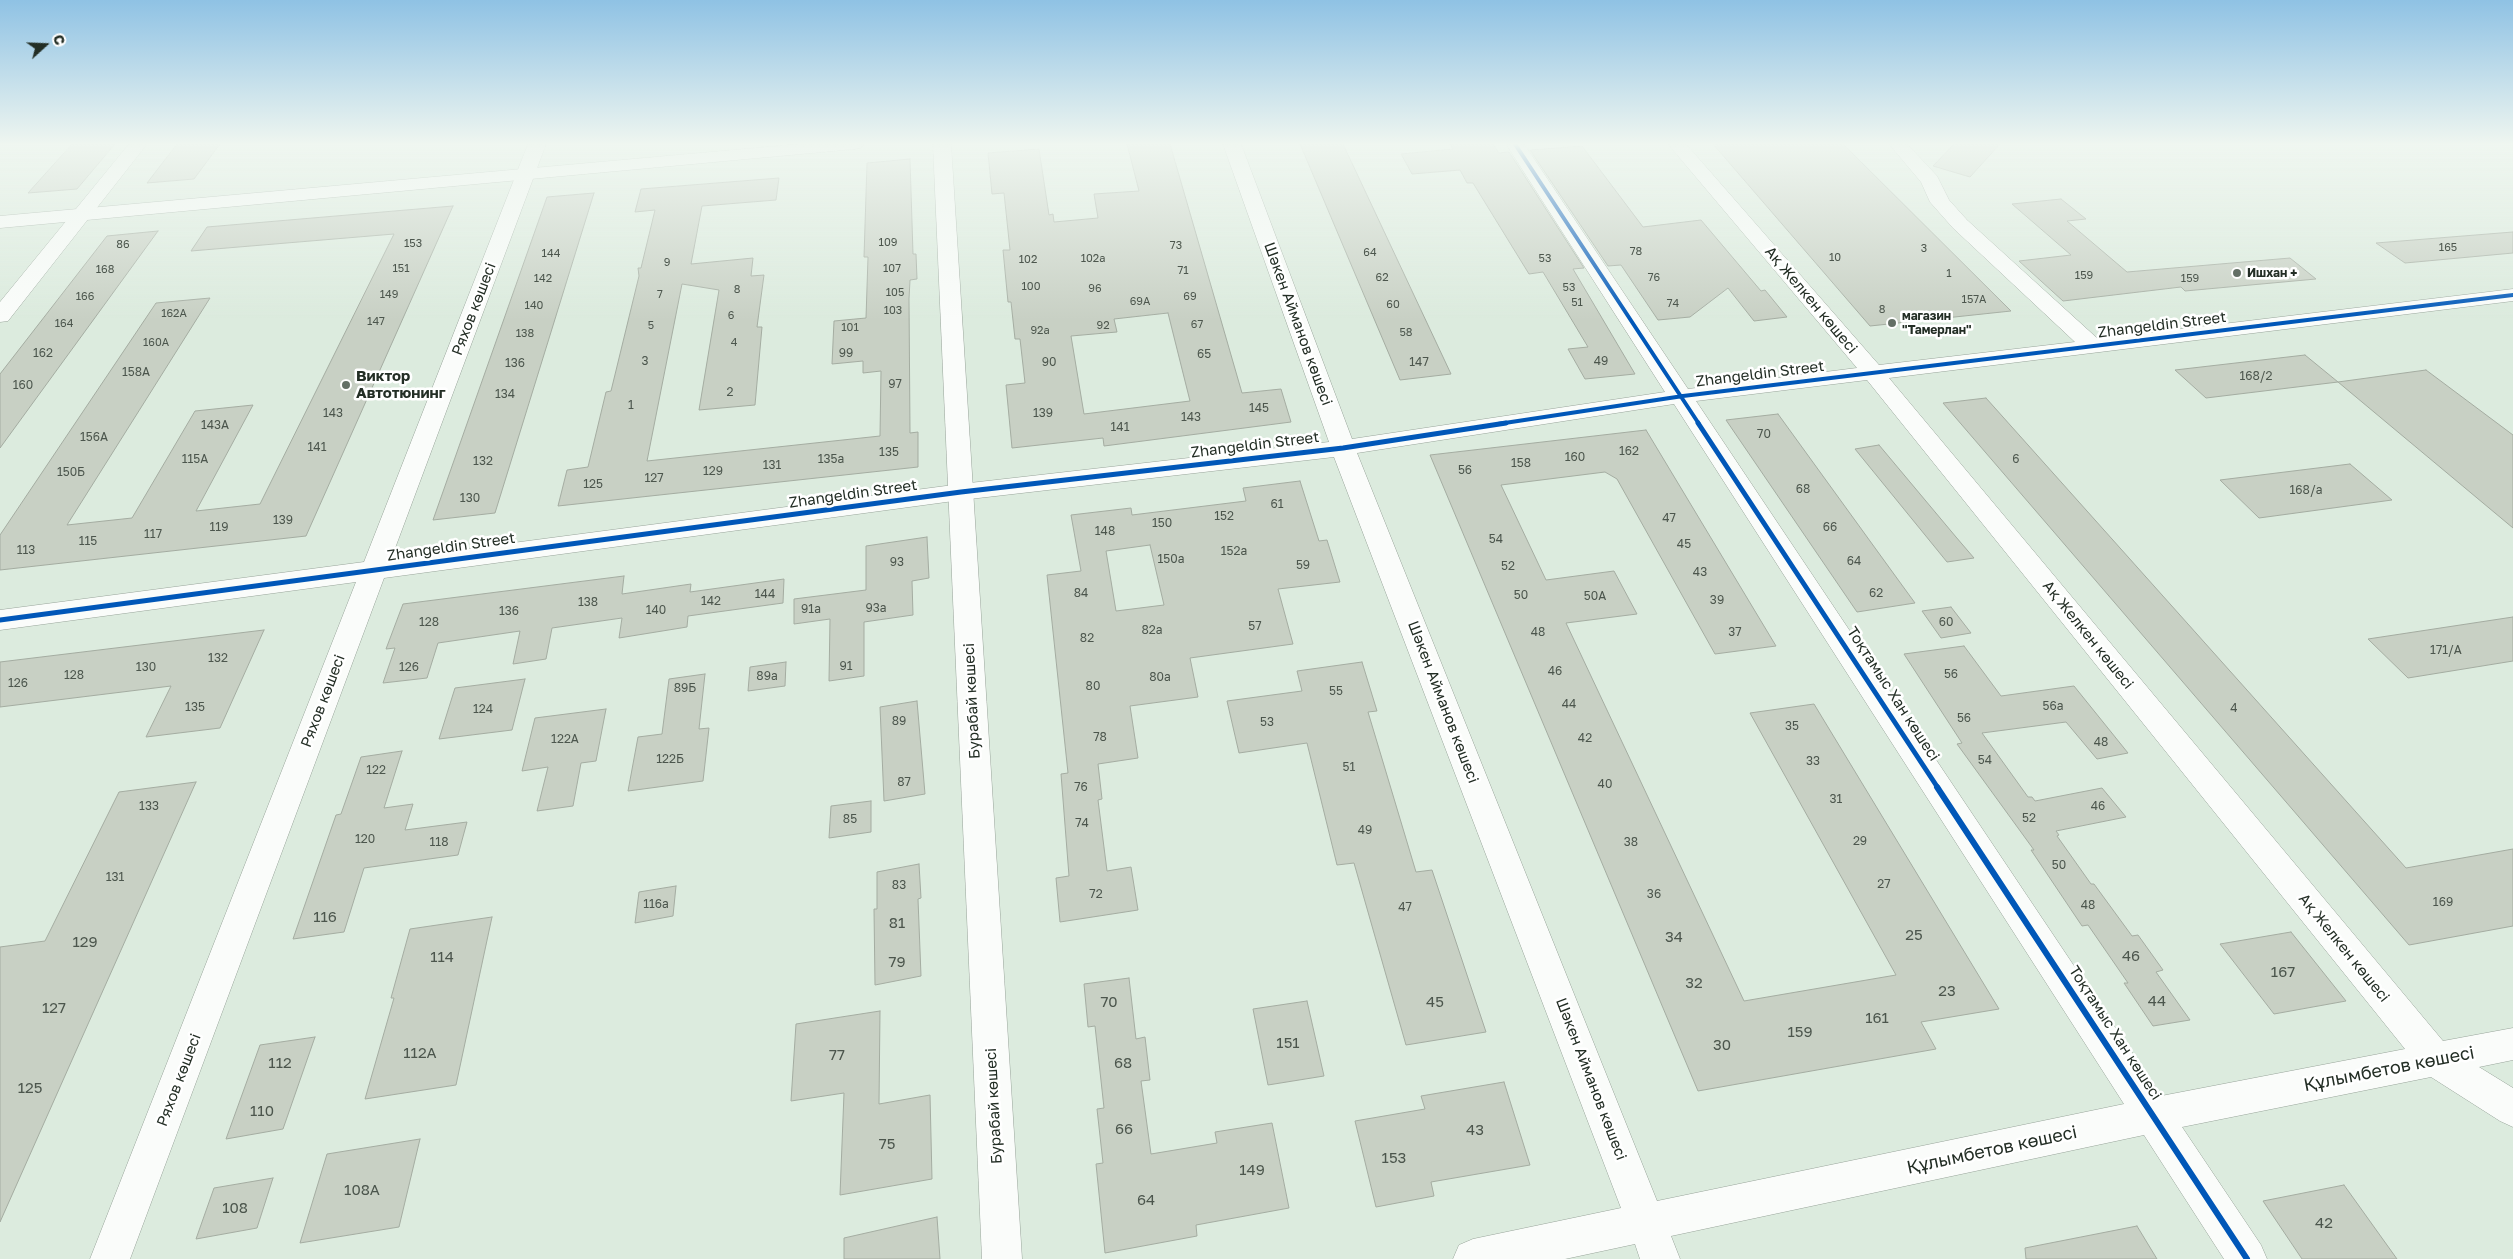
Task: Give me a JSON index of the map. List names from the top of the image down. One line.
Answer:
{"streets":{"street":["Ақ Желкен көшесі","Ряхов көшесі","Шәкен Айманов көшесі","Zhangeldin Street","Тоқтамыс Хан көшесі","Бурабай көшесі","Құлымбетов көшесі"]},"crossings":[["Ақ Желкен көшесі","Zhangeldin Street"],["Ақ Желкен көшесі","Құлымбетов көшесі"],["Ряхов көшесі","Zhangeldin Street"],["Шәкен Айманов көшесі","Zhangeldin Street"],["Шәкен Айманов көшесі","Құлымбетов көшесі"],["Zhangeldin Street","Тоқтамыс Хан көшесі"],["Zhangeldin Street","Бурабай көшесі"],["Тоқтамыс Хан көшесі","Құлымбетов көшесі"]],"places":["Ишхан +","магазин \"Тамерлан\"","Виктор Автотюнинг"],"house_numbers":["109","153","86","73","165","3","78","64","144","10","102а","53","102","9","151","107","168","71","1","159","62","76","142","159","100","53","96","8","105","149","7","166","69","157А","69А","51","74","60","140","8","103","162А","6","147","164","67","5","92","101","92а","58","138","160А","4","162","99","65","3","49","90","147","136","158А","168/2","97","160","2","134","1","145","143","139","143","143А","141","70","156А","141","162","135","160","115А","135а","6","132","158","131","56","129","150Б","127","125","68","168/а","130","61","152","47","139","150","119","66","148","117","54","115","45","113","152а","150а","64","93","59","52","43","84","62","144","50","50А","39","142","138","93а","91а","140","136","128","60","57","82а","48","37","82","171/А","132","91","130","126","46","56","128","89а","80а","126","80","89Б","55","44","56а","135","4","124","56","89","53","35","78","42","122А","48","122Б","54","33","51","122","87","40","76","31","133","46","52","85","74","49","120","29","118","38","50","131","27","83","72","36","169","116а","48","47","116","81","25","34","129","46","114","79","167","32","23","44","70","45","127","161","159","151","30","112А","77","112","68","125","110","66","43","75","153","149","108А","64","108","42"],"north":"right"}
